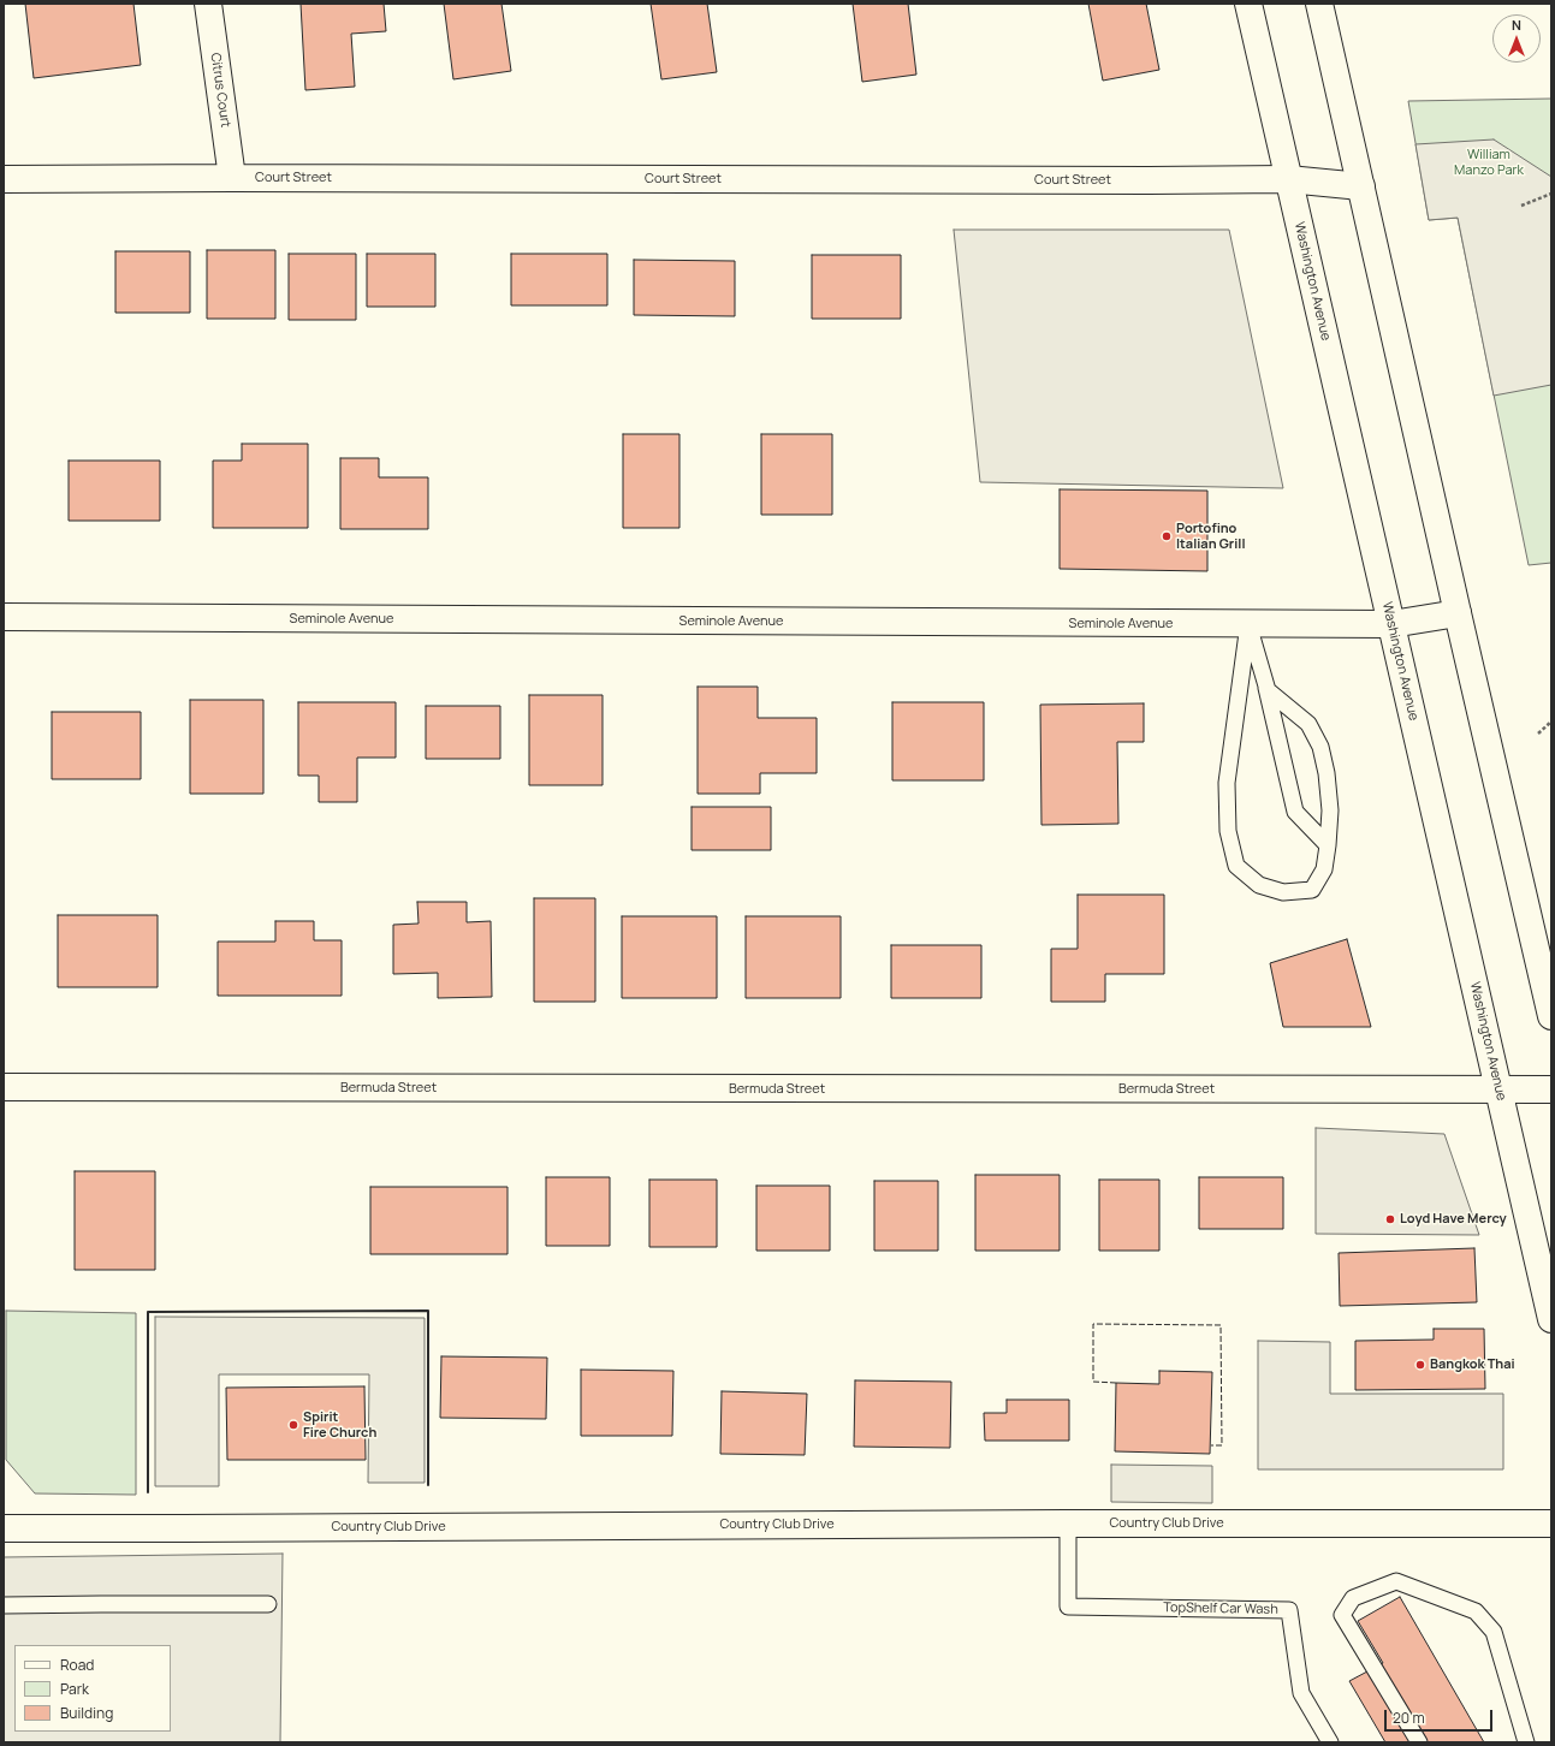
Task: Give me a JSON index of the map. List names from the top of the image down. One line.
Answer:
{"streets":{"street":["Citrus Court","Court Street","Washington Avenue","Seminole Avenue","Bermuda Street","Country Club Drive"],"lane":["TopShelf Car Wash"]},"crossings":[["Citrus Court","Court Street"],["Court Street","Washington Avenue"],["Washington Avenue","Seminole Avenue"],["Washington Avenue","Bermuda Street"],["Country Club Drive","TopShelf Car Wash"]],"parks":["William Manzo Park"],"places":["Portofino Italian Grill","Loyd Have Mercy","Bangkok Thai","Spirit Fire Church"],"legend":["Road","Park","Building"],"scale_bar":"20 m","north":"top"}
